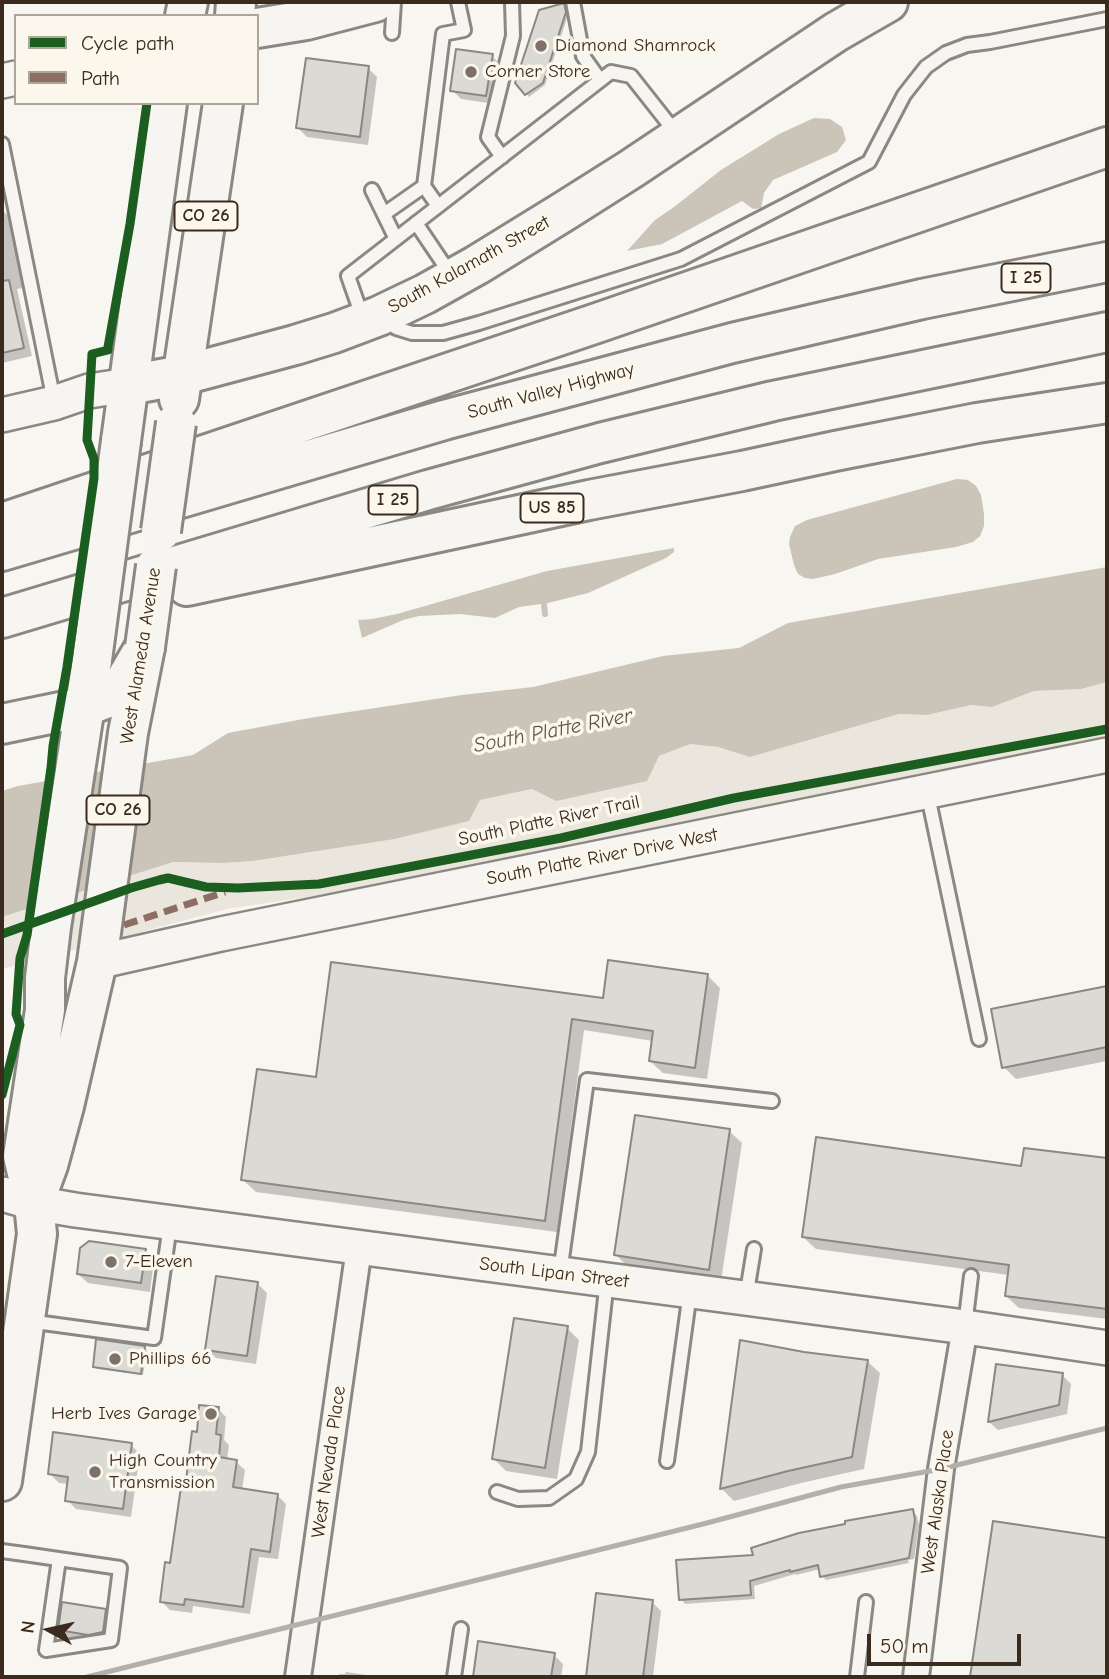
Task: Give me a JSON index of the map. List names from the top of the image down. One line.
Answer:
{"streets":{"main road":["CO 26","South Kalamath Street","I 25","South Valley Highway","US 85","West Alameda Avenue"],"street":["South Platte River Drive West","South Lipan Street","West Nevada Place","West Alaska Place"],"cycle path":["South Platte River Trail"]},"crossings":[["South Kalamath Street","West Alameda Avenue"],["West Alameda Avenue","South Platte River Drive West"],["West Alameda Avenue","South Lipan Street"],["South Lipan Street","West Nevada Place"],["South Lipan Street","West Alaska Place"]],"water":["South Platte River"],"places":["Diamond Shamrock","Corner Store","7-Eleven","Phillips 66","Herb Ives Garage","High Country Transmission"],"legend":["Cycle path","Path"],"scale_bar":"50 m","north":"left"}
